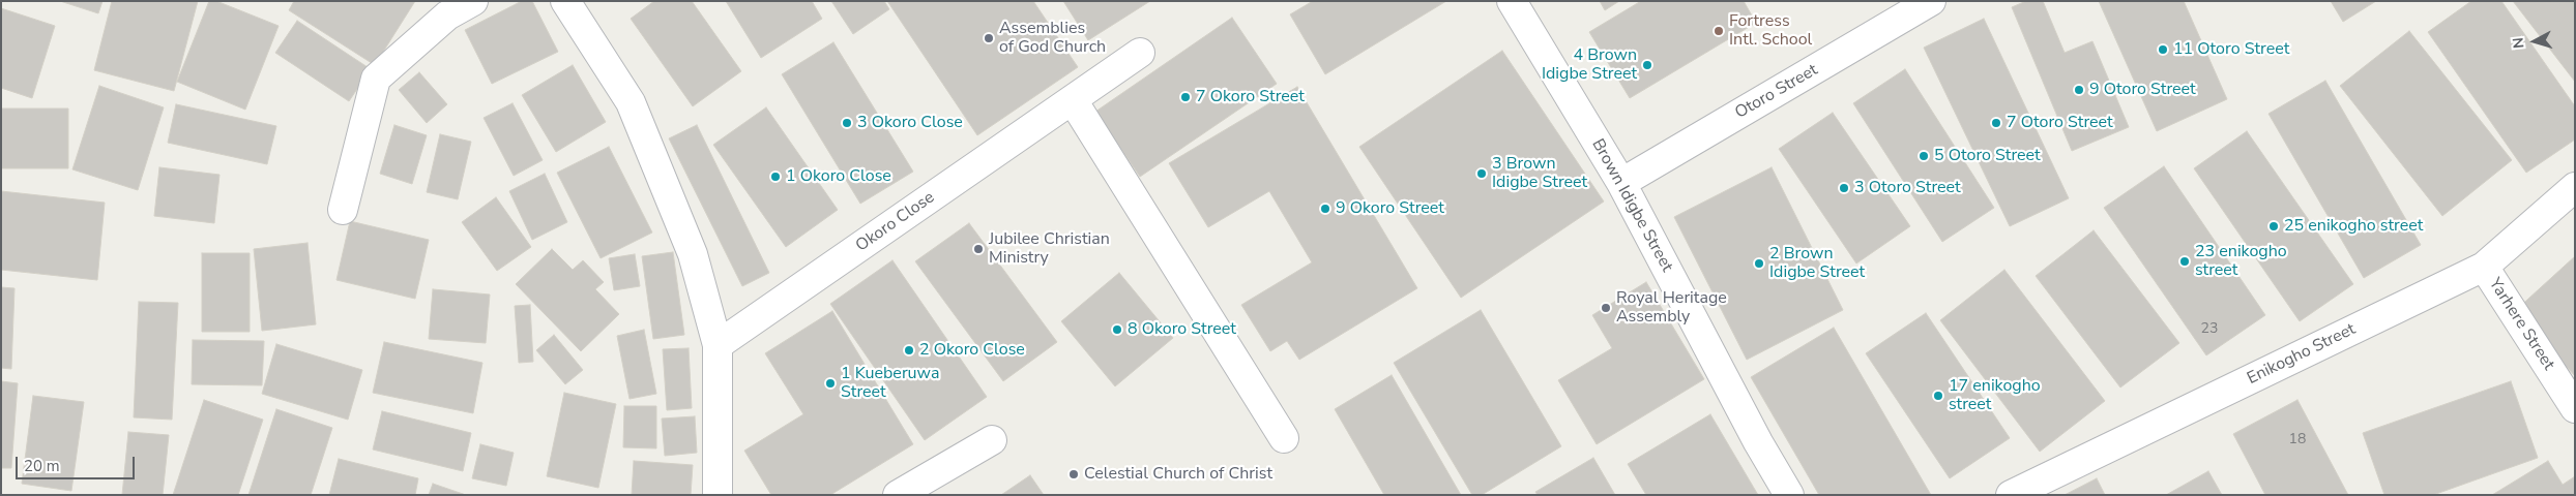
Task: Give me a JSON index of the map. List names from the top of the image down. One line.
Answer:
{"streets":{"street":["Otoro Street","Brown Idigbe Street","Okoro Close","Yarhere Street","Enikogho Street"]},"crossings":[["Otoro Street","Brown Idigbe Street"],["Yarhere Street","Enikogho Street"]],"places":["Fortress Intl. School","Assemblies of God Church","11 Otoro Street","4 Brown Idigbe Street","9 Otoro Street","7 Okoro Street","3 Okoro Close","7 Otoro Street","5 Otoro Street","3 Brown Idigbe Street","1 Okoro Close","3 Otoro Street","9 Okoro Street","25 enikogho street","Jubilee Christian Ministry","23 enikogho street","2 Brown Idigbe Street","Royal Heritage Assembly","8 Okoro Street","2 Okoro Close","1 Kueberuwa Street","17 enikogho street","Celestial Church of Christ"],"house_numbers":["23","18"],"scale_bar":"20 m","north":"left"}
